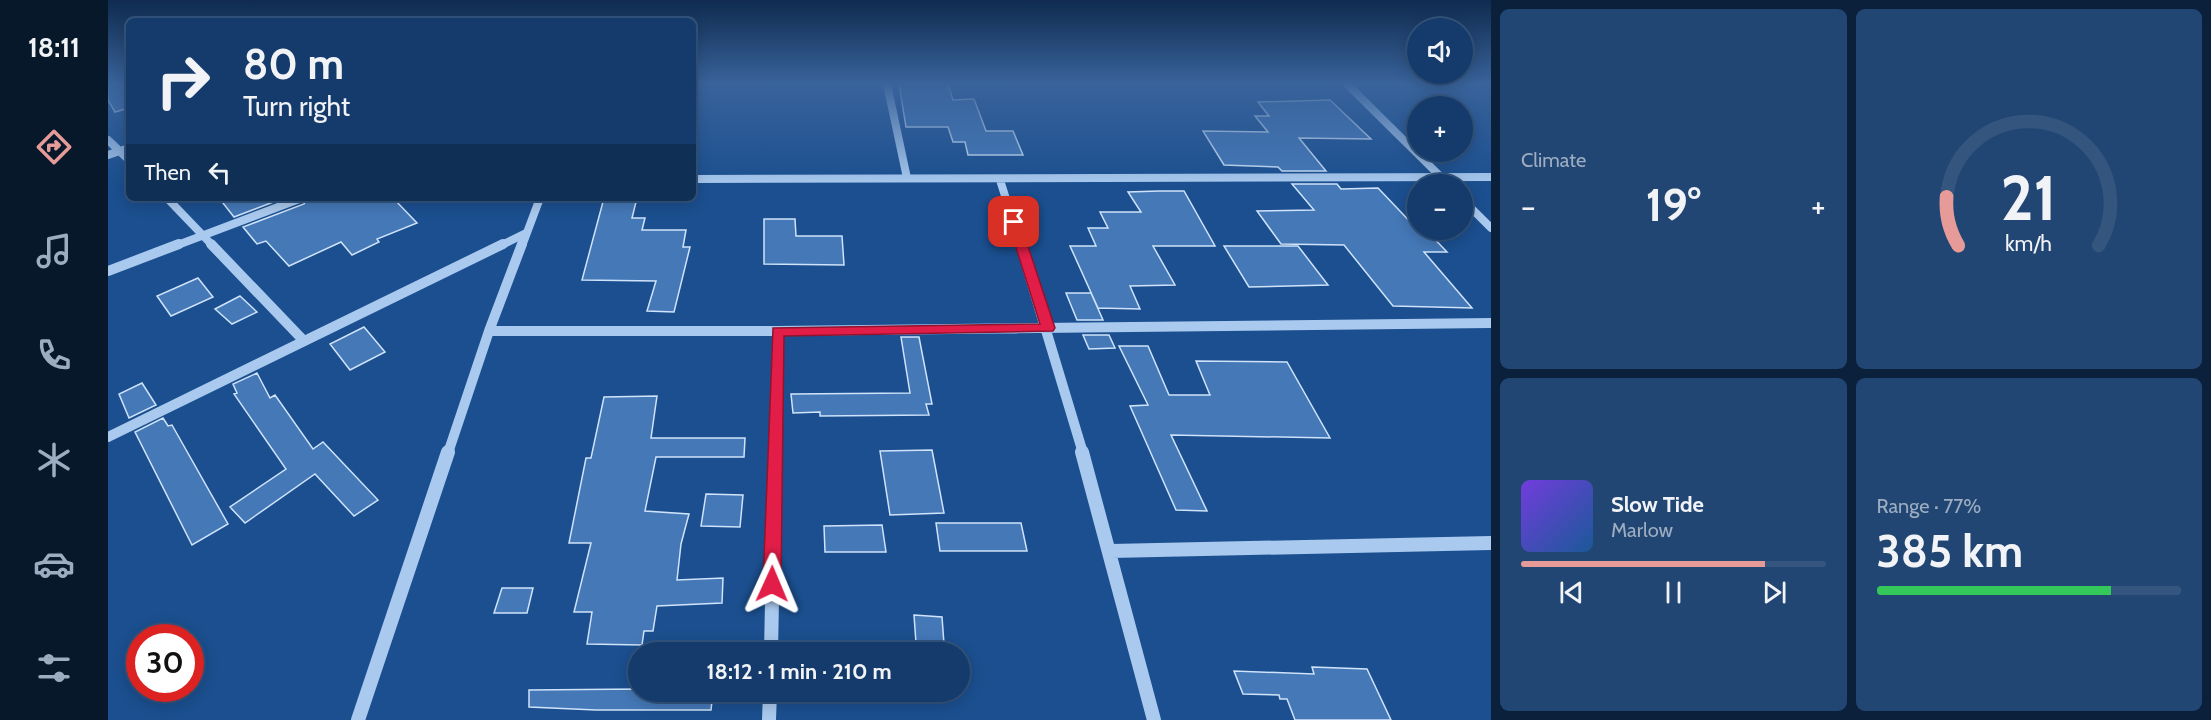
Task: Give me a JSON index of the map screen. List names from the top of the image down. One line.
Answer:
{"page":{"tabs":"18:11","tile":["Climate",["Range · 77%","385 km"]],"map_buttons":["+","−"],"turn":["80 m","Turn right"],"then":"Then","heat":["−","19°","+"],"song":["Slow Tide","Marlow"],"limit":"30","trip":"18:12 · 1 min · 210 m","gauge":["21","km/h"]}}
